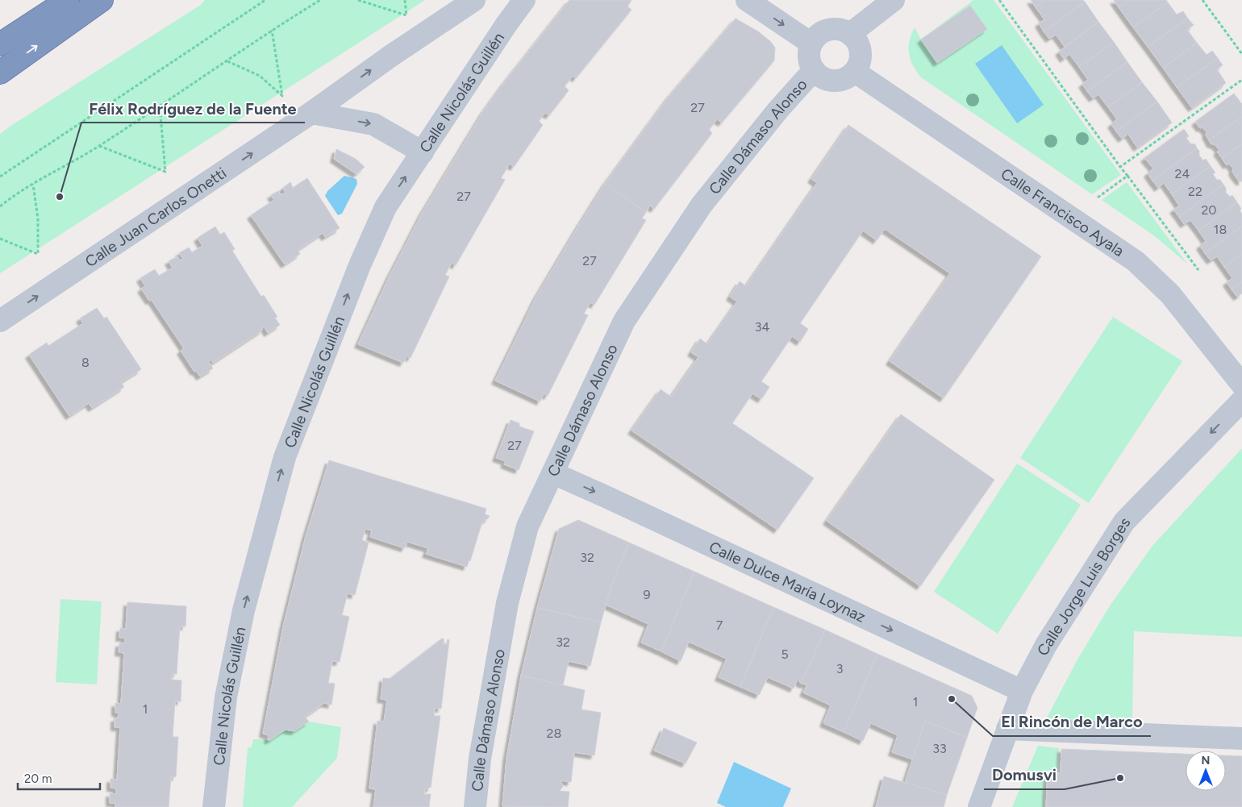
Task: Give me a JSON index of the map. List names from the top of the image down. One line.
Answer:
{"streets":{"street":["Calle Nicolás Guillén","Calle Dámaso Alonso","Calle Francisco Ayala","Calle Juan Carlos Onetti","Calle Dulce María Loynaz","Calle Jorge Luis Borges"]},"crossings":[["Calle Dámaso Alonso","Calle Francisco Ayala"],["Calle Dámaso Alonso","Calle Dulce María Loynaz"],["Calle Dulce María Loynaz","Calle Jorge Luis Borges"]],"one_way":["Calle Nicolás Guillén","Calle Juan Carlos Onetti","Calle Dulce María Loynaz","Calle Jorge Luis Borges"],"places":["Félix Rodríguez de la Fuente","El Rincón de Marco","Domusvi"],"house_numbers":["27","24","22","27","20","18","27","34","8","27","32","9","7","32","5","3","1","1","28","33"],"scale_bar":"20 m","north":"top"}
